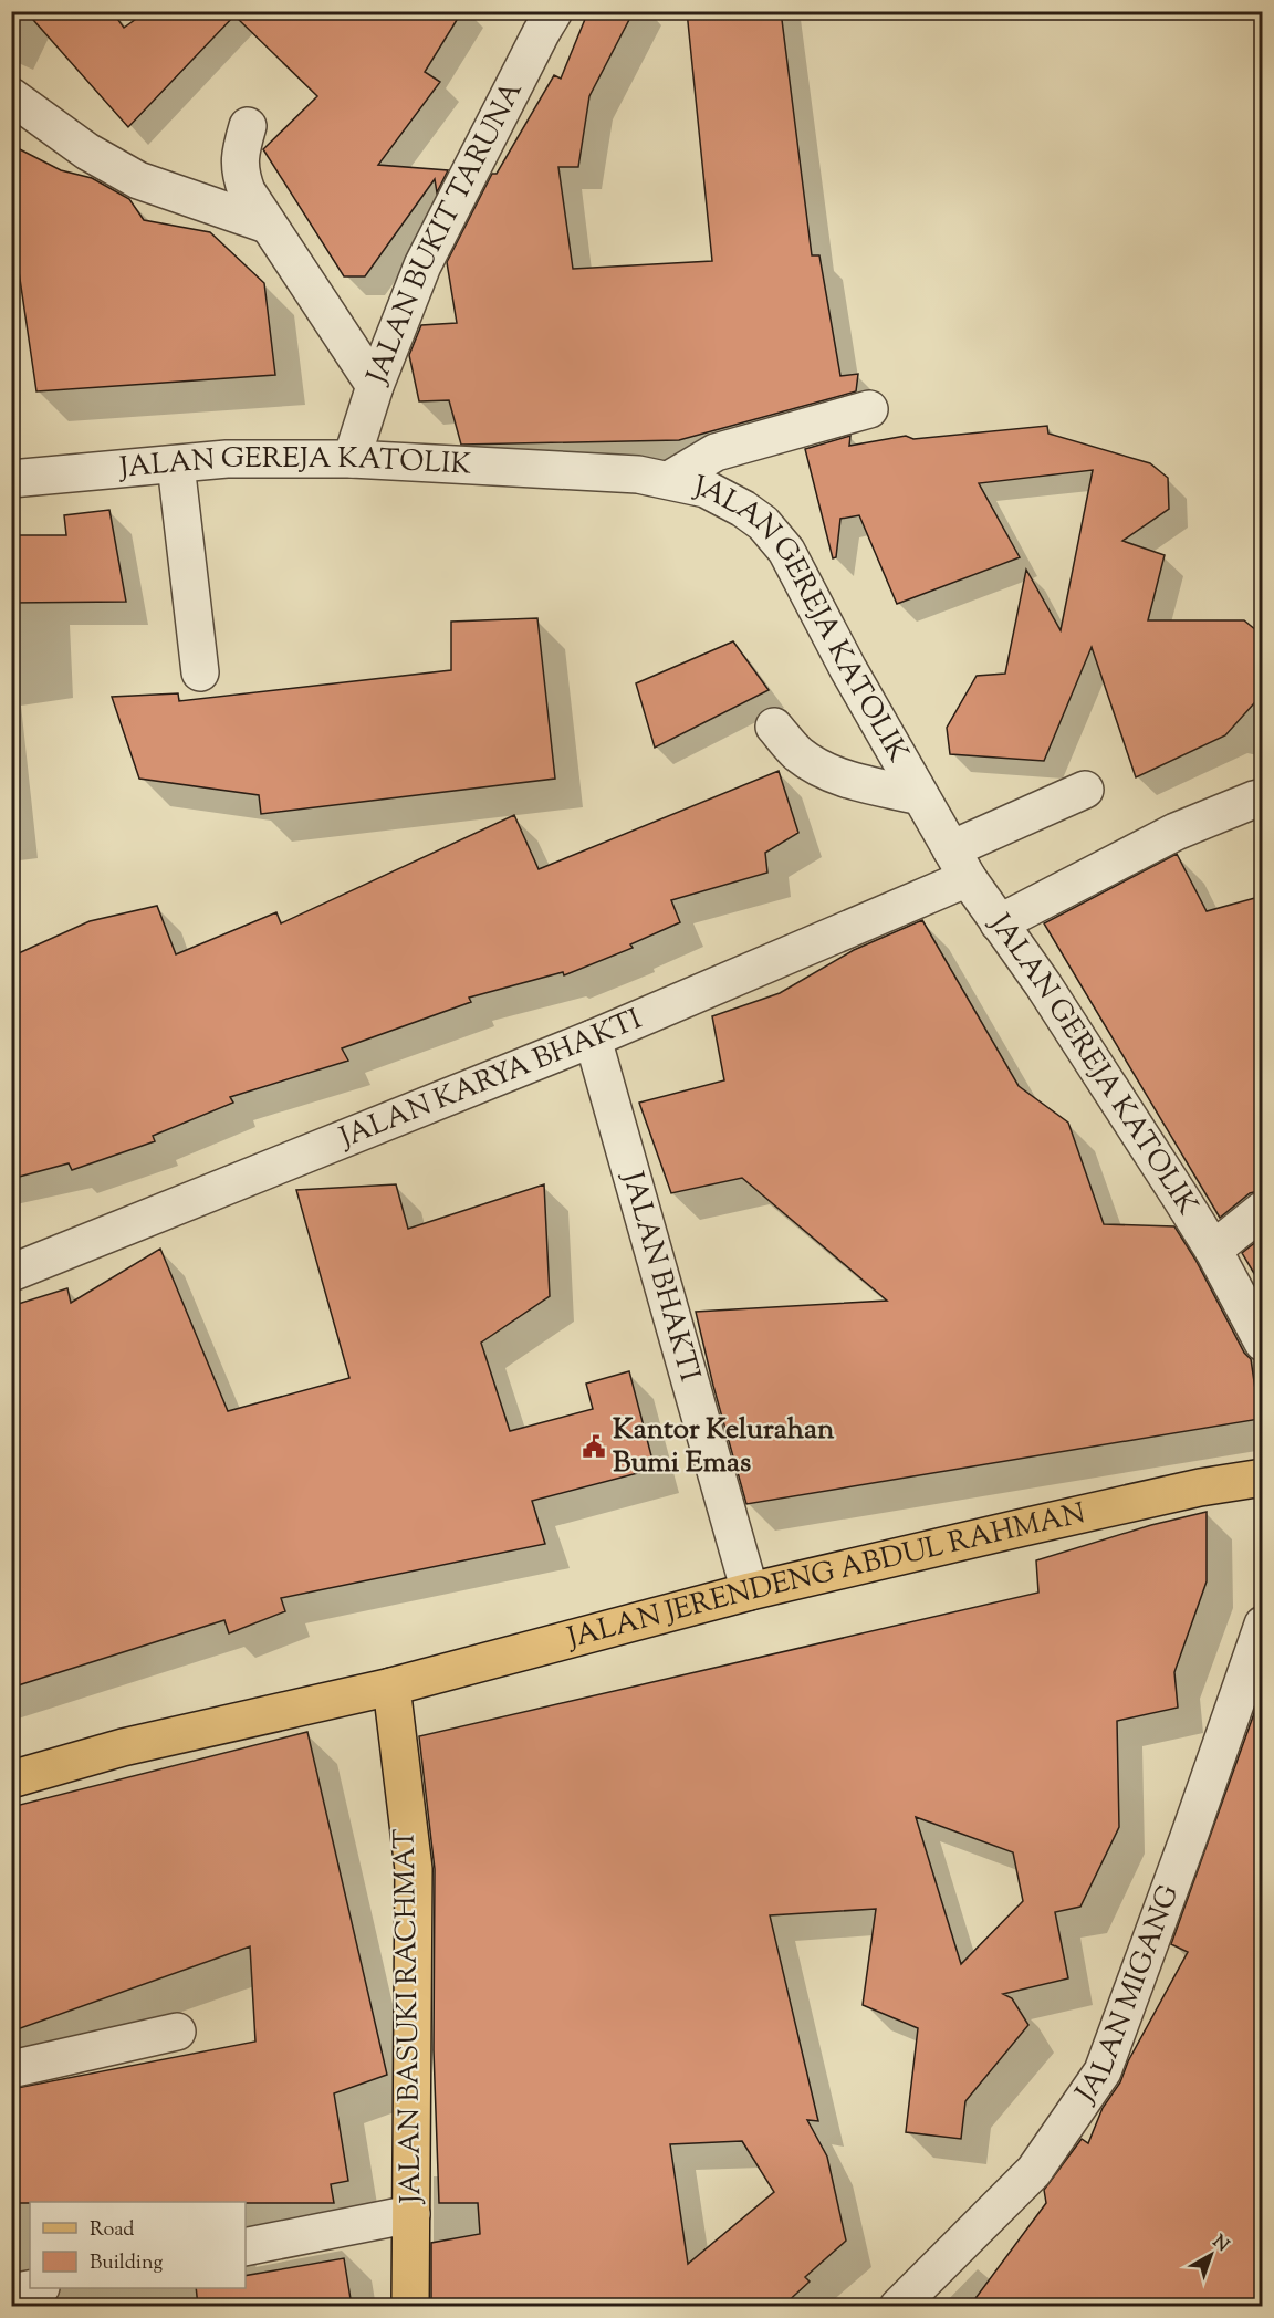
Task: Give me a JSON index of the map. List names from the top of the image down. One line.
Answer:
{"streets":{"main road":["JALAN JERENDENG ABDUL RAHMAN","JALAN BASUKI RACHMAT"],"street":["JALAN BUKIT TARUNA","JALAN GEREJA KATOLIK","JALAN KARYA BHAKTI","JALAN BHAKTI","JALAN MIGANG"]},"crossings":[["JALAN BUKIT TARUNA","JALAN GEREJA KATOLIK"],["JALAN GEREJA KATOLIK","JALAN KARYA BHAKTI"],["JALAN KARYA BHAKTI","JALAN BHAKTI"],["JALAN BHAKTI","JALAN JERENDENG ABDUL RAHMAN"],["JALAN JERENDENG ABDUL RAHMAN","JALAN BASUKI RACHMAT"]],"places":{"public building":["Kantor Kelurahan Bumi Emas"]},"legend":["Road","Building"],"north":"top right"}
